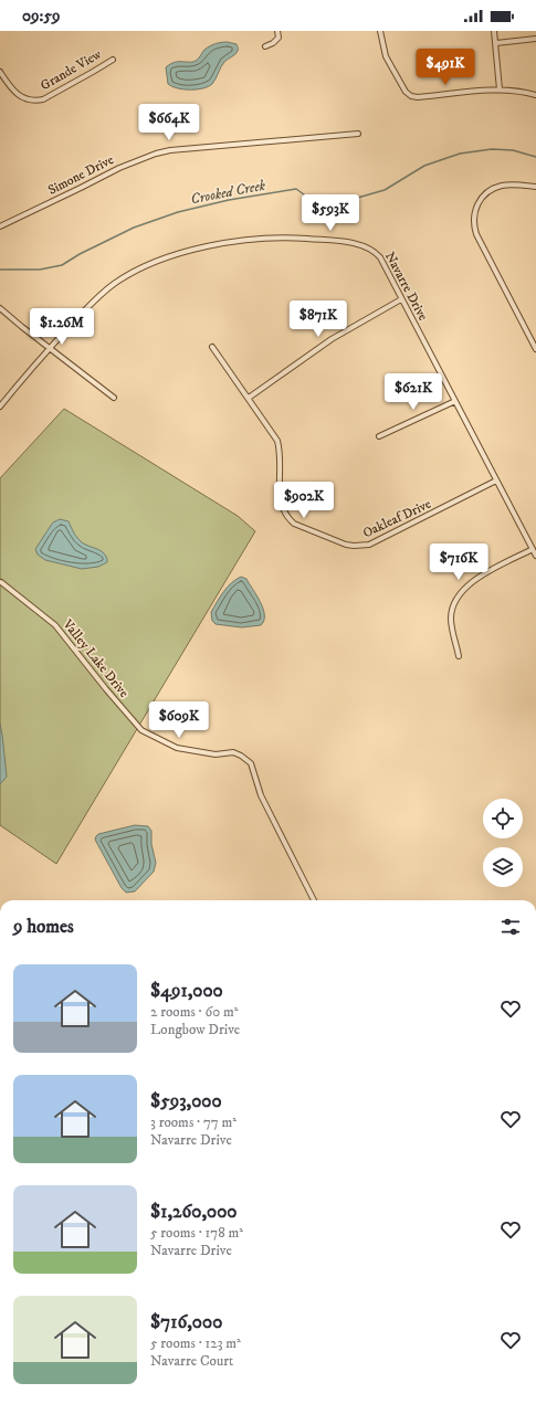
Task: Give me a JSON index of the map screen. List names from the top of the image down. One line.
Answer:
{"streets":{"street":["Grande View","Simone Drive","Navarre Drive","Oakleaf Drive","Valley Lake Drive"]},"crossings":[["Navarre Drive","Oakleaf Drive"]],"water":["Crooked Creek"],"page":{"status":"09:59","price":["$491K","$664K","$593K","$871K","$1.26M","$621K","$902K","$716K","$609K"],"heading":"9 homes","list":[{"name":"$491,000","note":"2 rooms · 60 m² · Longbow Drive"},{"name":"$593,000","note":"3 rooms · 77 m² · Navarre Drive"},{"name":"$1,260,000","note":"5 rooms · 178 m² · Navarre Drive"},{"name":"$716,000","note":"5 rooms · 123 m² · Navarre Court"}]}}
